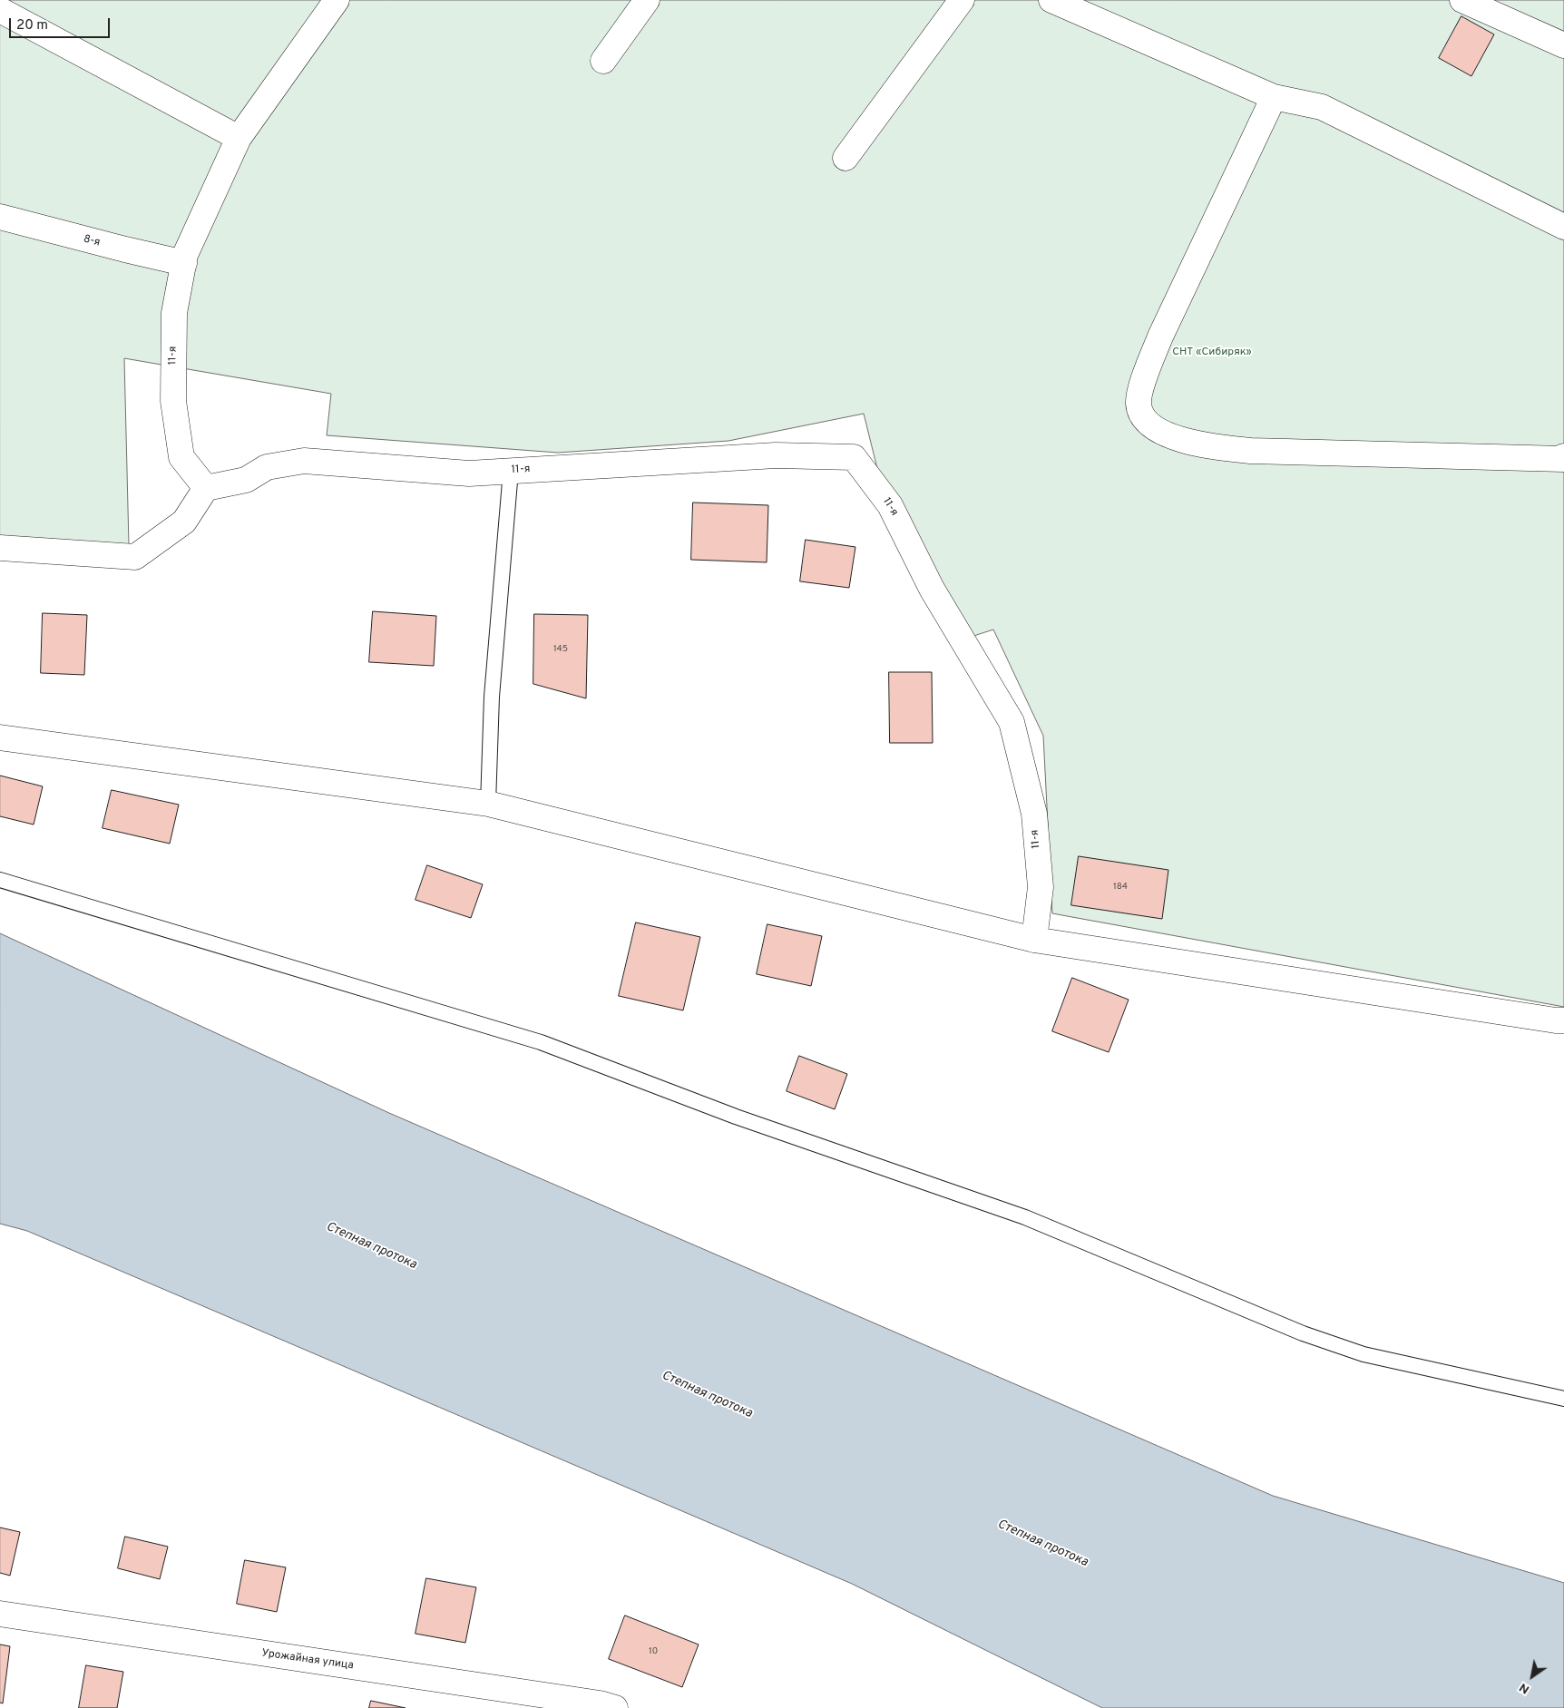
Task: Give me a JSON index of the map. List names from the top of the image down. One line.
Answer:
{"streets":{"street":["8-я","11-я","Урожайная улица"]},"crossings":[["8-я","11-я"]],"water":["Степная протока"],"parks":["СНТ «Сибиряк»"],"house_numbers":["145","184","10"],"scale_bar":"20 m","north":"bottom left"}
